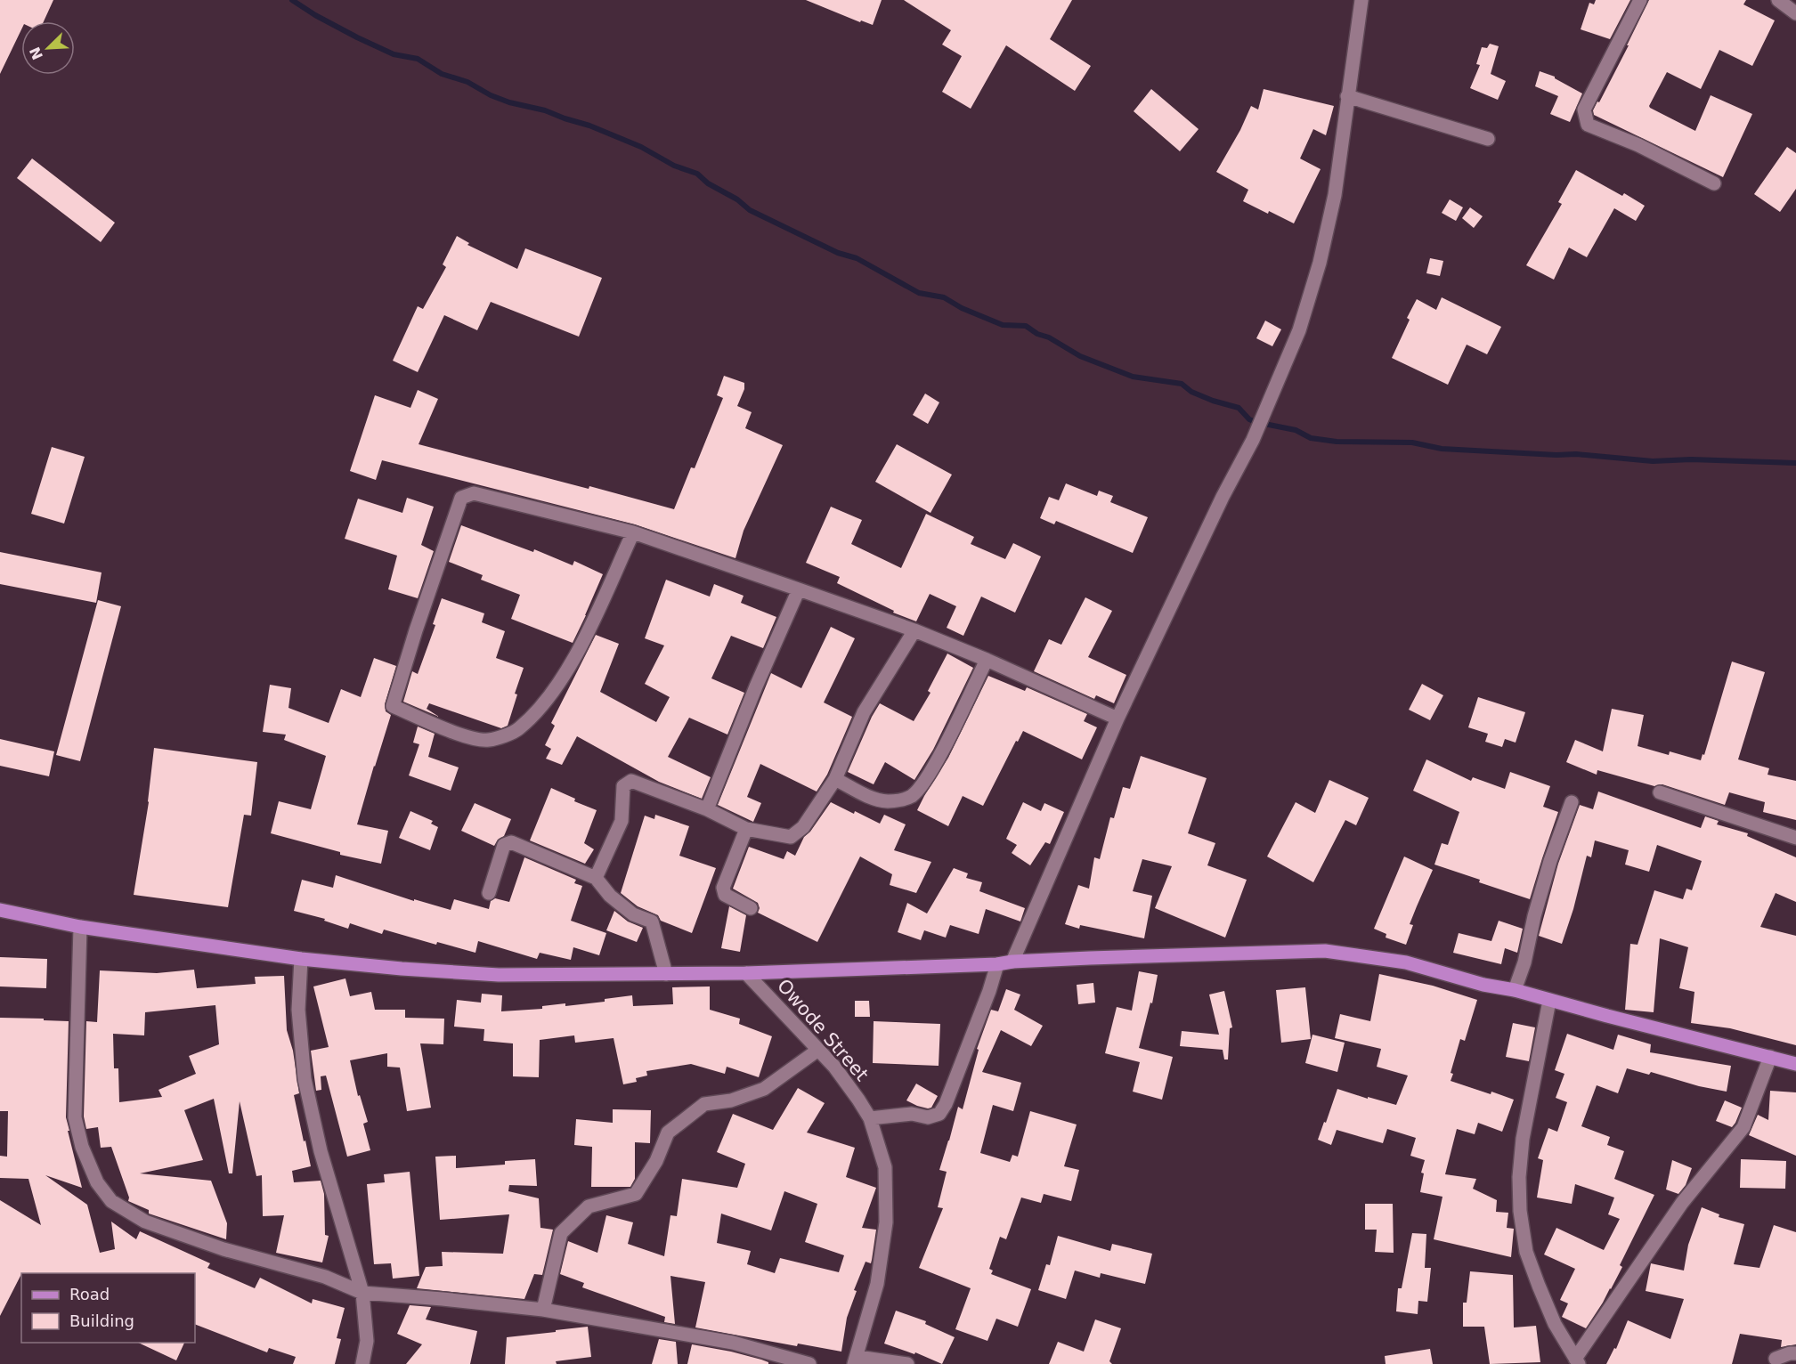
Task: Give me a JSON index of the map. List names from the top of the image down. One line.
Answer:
{"streets":{"street":["Owode Street"]},"legend":["Road","Building"],"north":"bottom left"}
